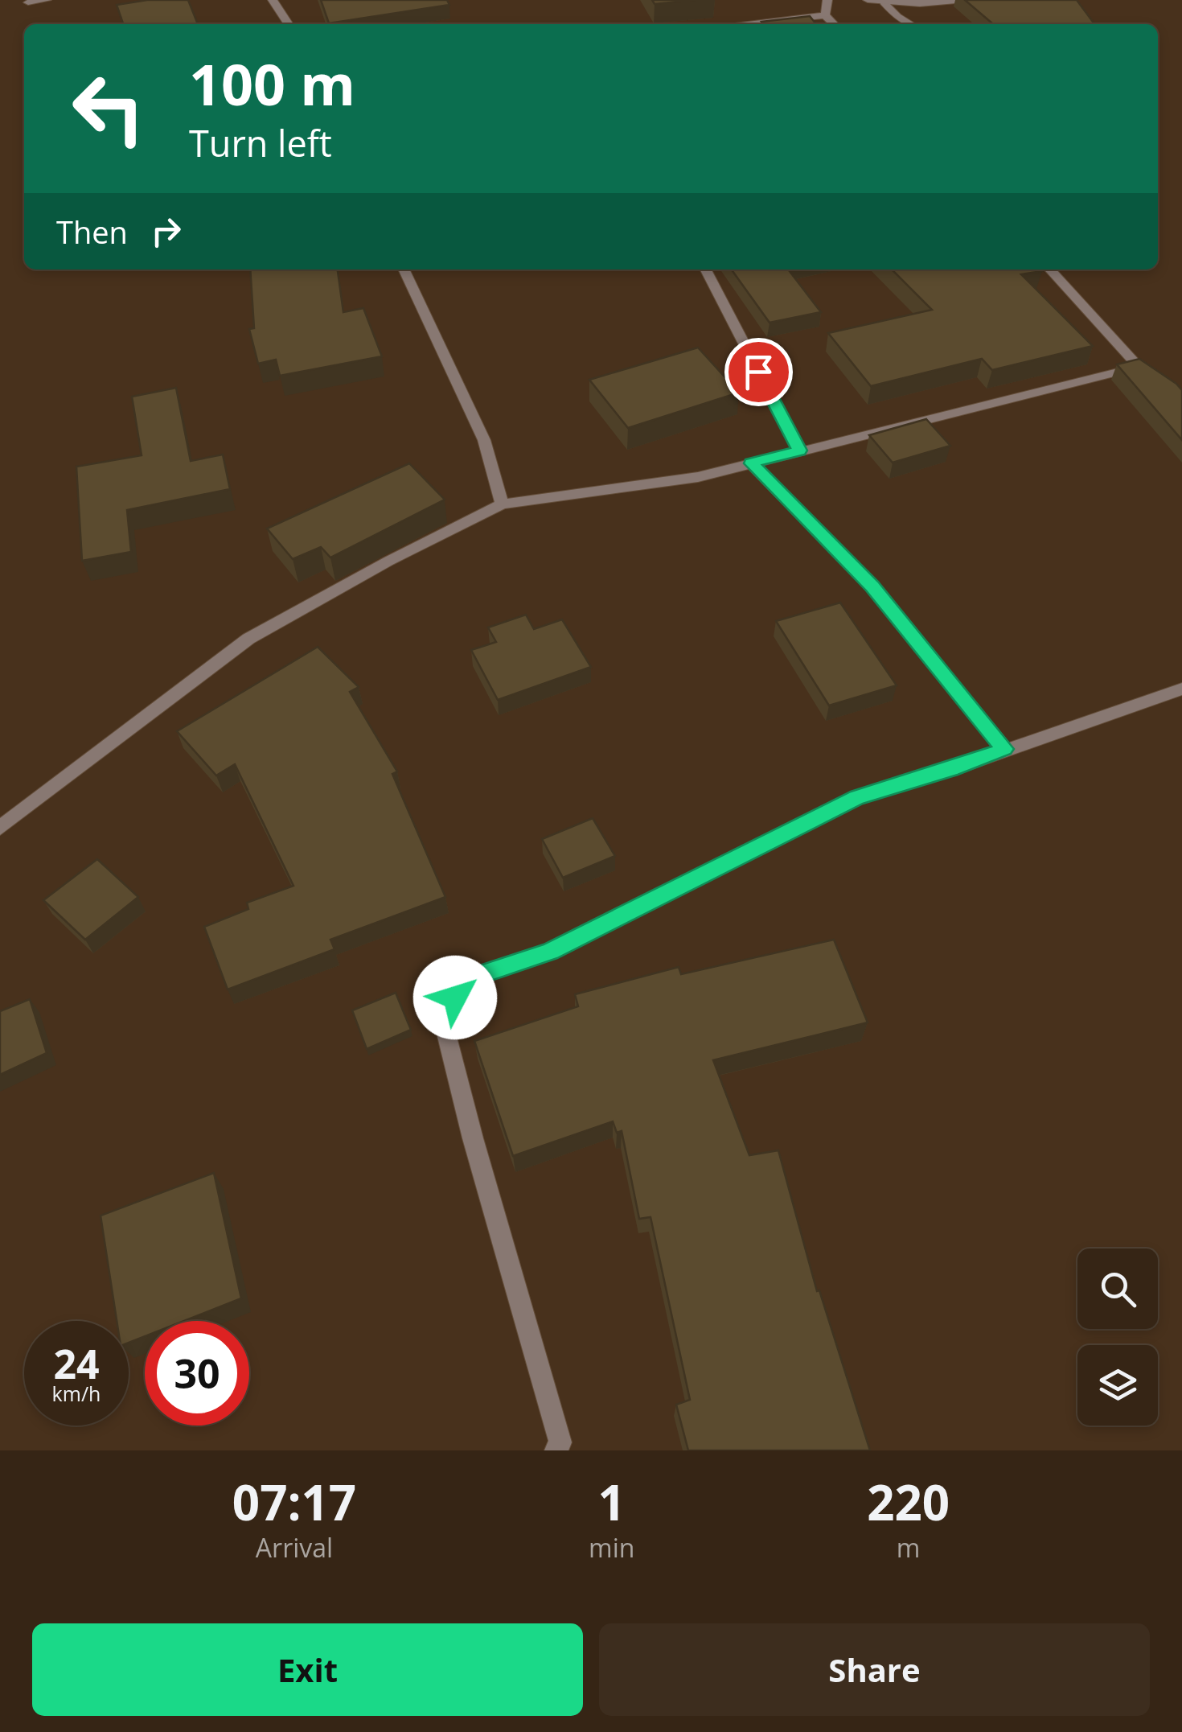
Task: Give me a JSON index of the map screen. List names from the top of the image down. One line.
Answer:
{"page":{"turn":["100 m","Turn left"],"then":"Then","speed":"24 km/h","limit":"30","eta":["07:17","Arrival","1","min","220","m"],"buttons":["Exit","Share"]}}
